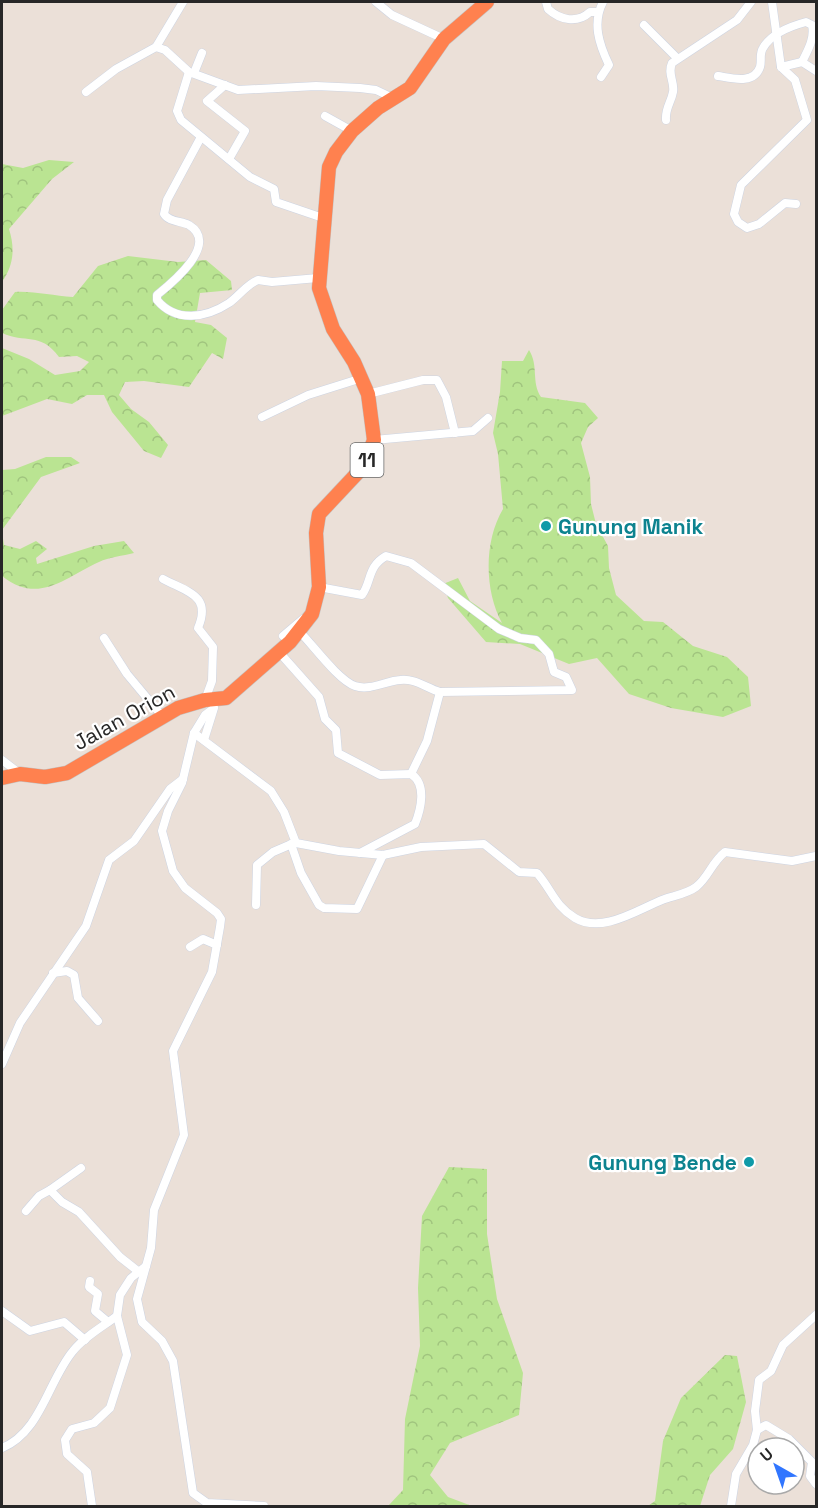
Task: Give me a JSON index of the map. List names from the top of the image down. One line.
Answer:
{"streets":{"highway":["11","Jalan Orion"]},"crossings":[["11","Jalan Orion"]],"places":["Gunung Manik","Gunung Bende"],"north":"top left"}
